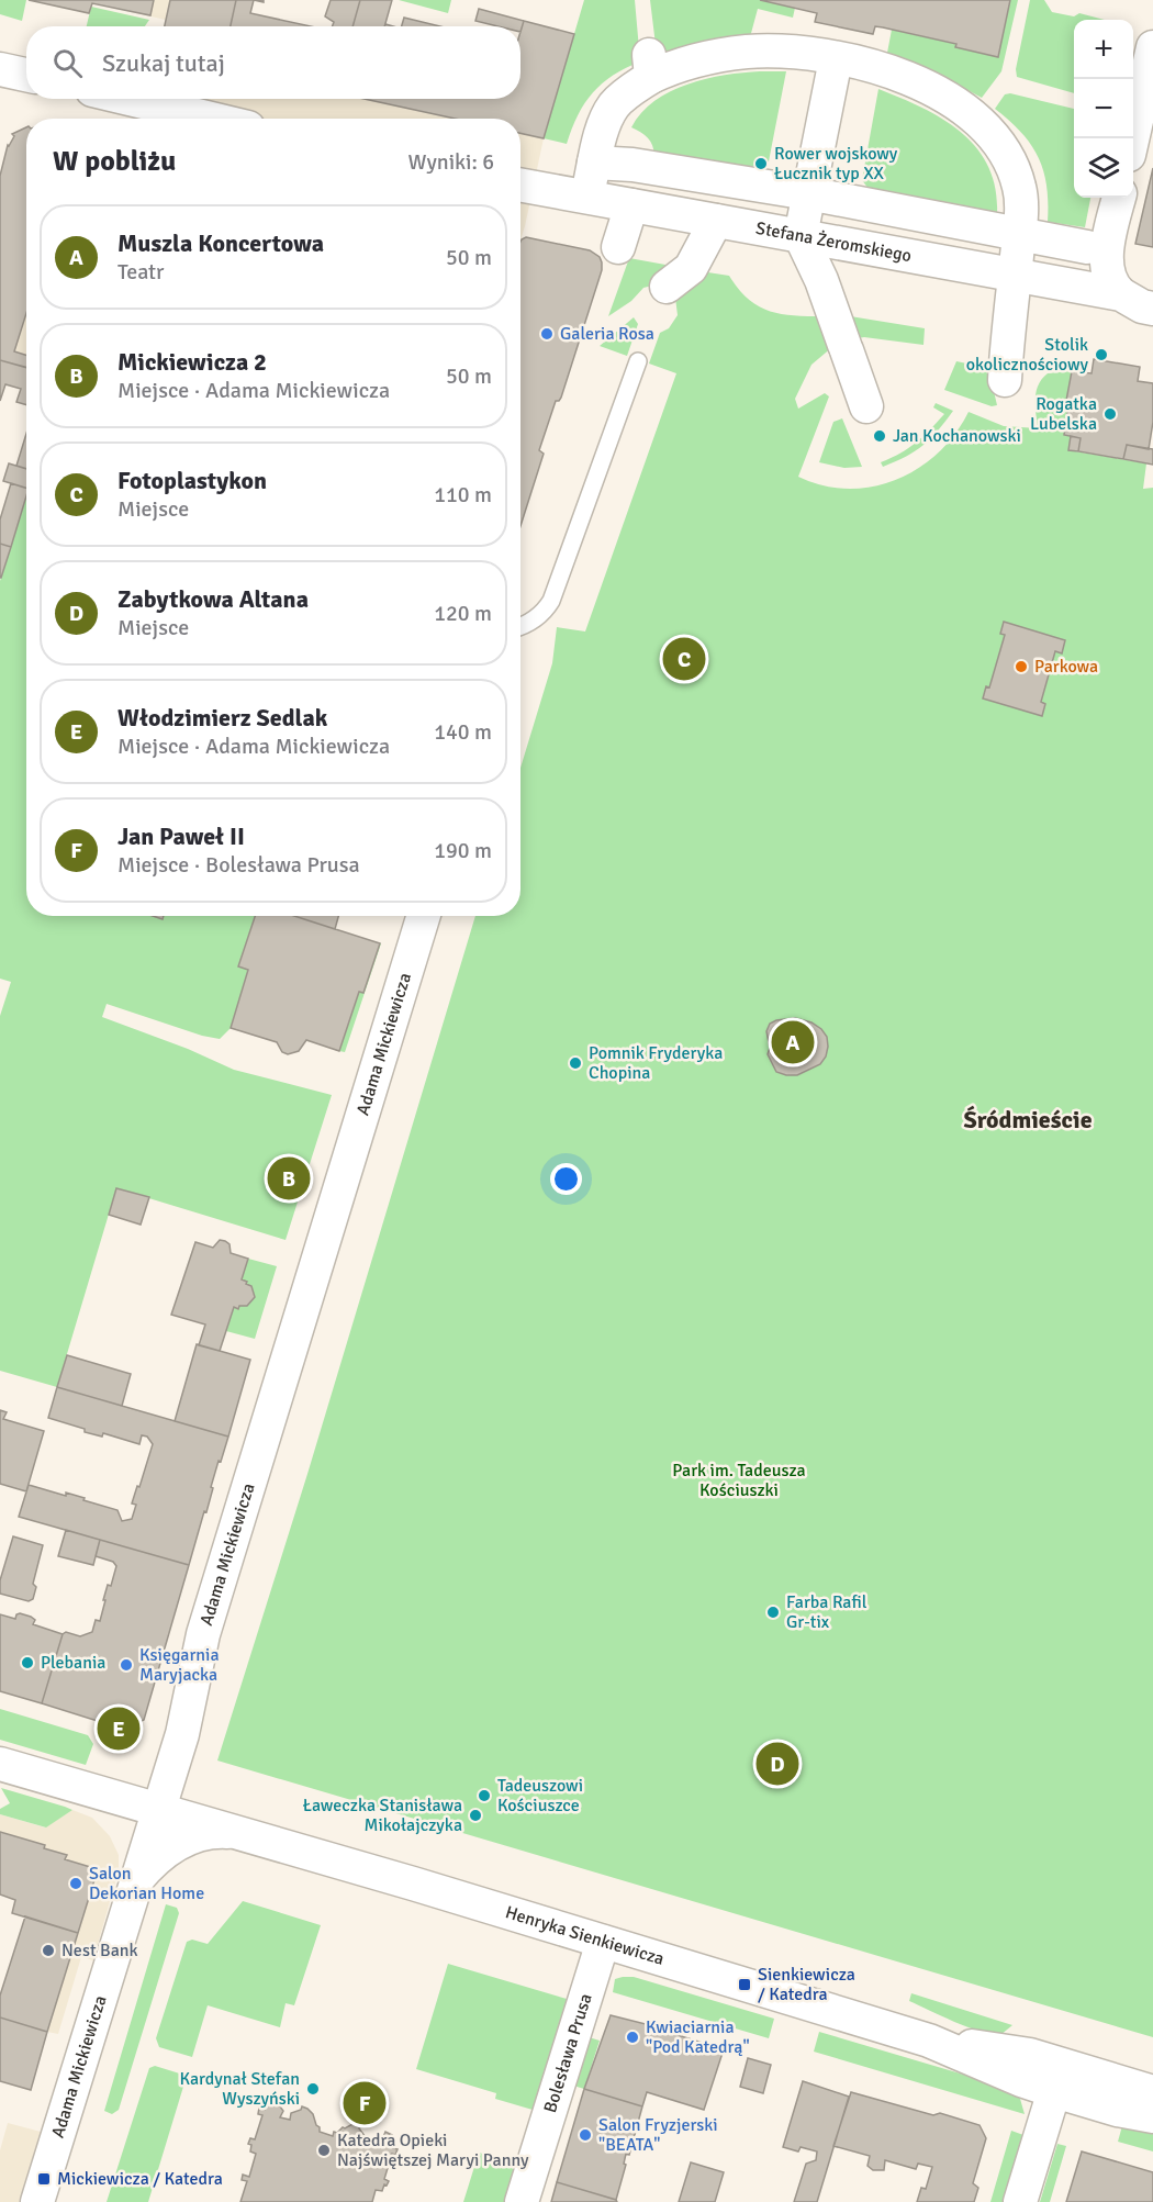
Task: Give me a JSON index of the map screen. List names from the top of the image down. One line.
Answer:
{"streets":{"street":["Stefana Żeromskiego","Adama Mickiewicza","Henryka Sienkiewicza","Bolesława Prusa"]},"crossings":[["Adama Mickiewicza","Henryka Sienkiewicza"],["Henryka Sienkiewicza","Bolesława Prusa"]],"districts":["Śródmieście"],"parks":["Park im. Tadeusza Kościuszki"],"places":{"other":["Rower wojskowy Łucznik typ XX","Galeria Rosa","Stolik okolicznościowy","Rogatka Lubelska","Jan Kochanowski","Parkowa","Pomnik Fryderyka Chopina","Farba Rafil Gr-tix","Plebania","Księgarnia Maryjacka","Tadeuszowi Kościuszce","Ławeczka Stanisława Mikołajczyka","Salon Dekorian Home","Nest Bank","Kwiaciarnia \"Pod Katedrą\"","Kardynał Stefan Wyszyński","Salon Fryzjerski \"BEATA\"","Katedra Opieki Najświętszej Maryi Panny"],"transit":["Sienkiewicza / Katedra","Mickiewicza / Katedra"]},"page":{"map_buttons":["+","−"],"search":"Szukaj tutaj","heading":["W pobliżu","Wyniki: 6"],"list":[{"mark":"A","name":"Muszla Koncertowa","note":"Teatr","value":"50 m"},{"mark":"B","name":"Mickiewicza 2","note":"Miejsce · Adama Mickiewicza","value":"50 m"},{"mark":"C","name":"Fotoplastykon","note":"Miejsce","value":"110 m"},{"mark":"D","name":"Zabytkowa Altana","note":"Miejsce","value":"120 m"},{"mark":"E","name":"Włodzimierz Sedlak","note":"Miejsce · Adama Mickiewicza","value":"140 m"},{"mark":"F","name":"Jan Paweł II","note":"Miejsce · Bolesława Prusa","value":"190 m"}],"pins":["C","A","B","E","D","F"]}}
